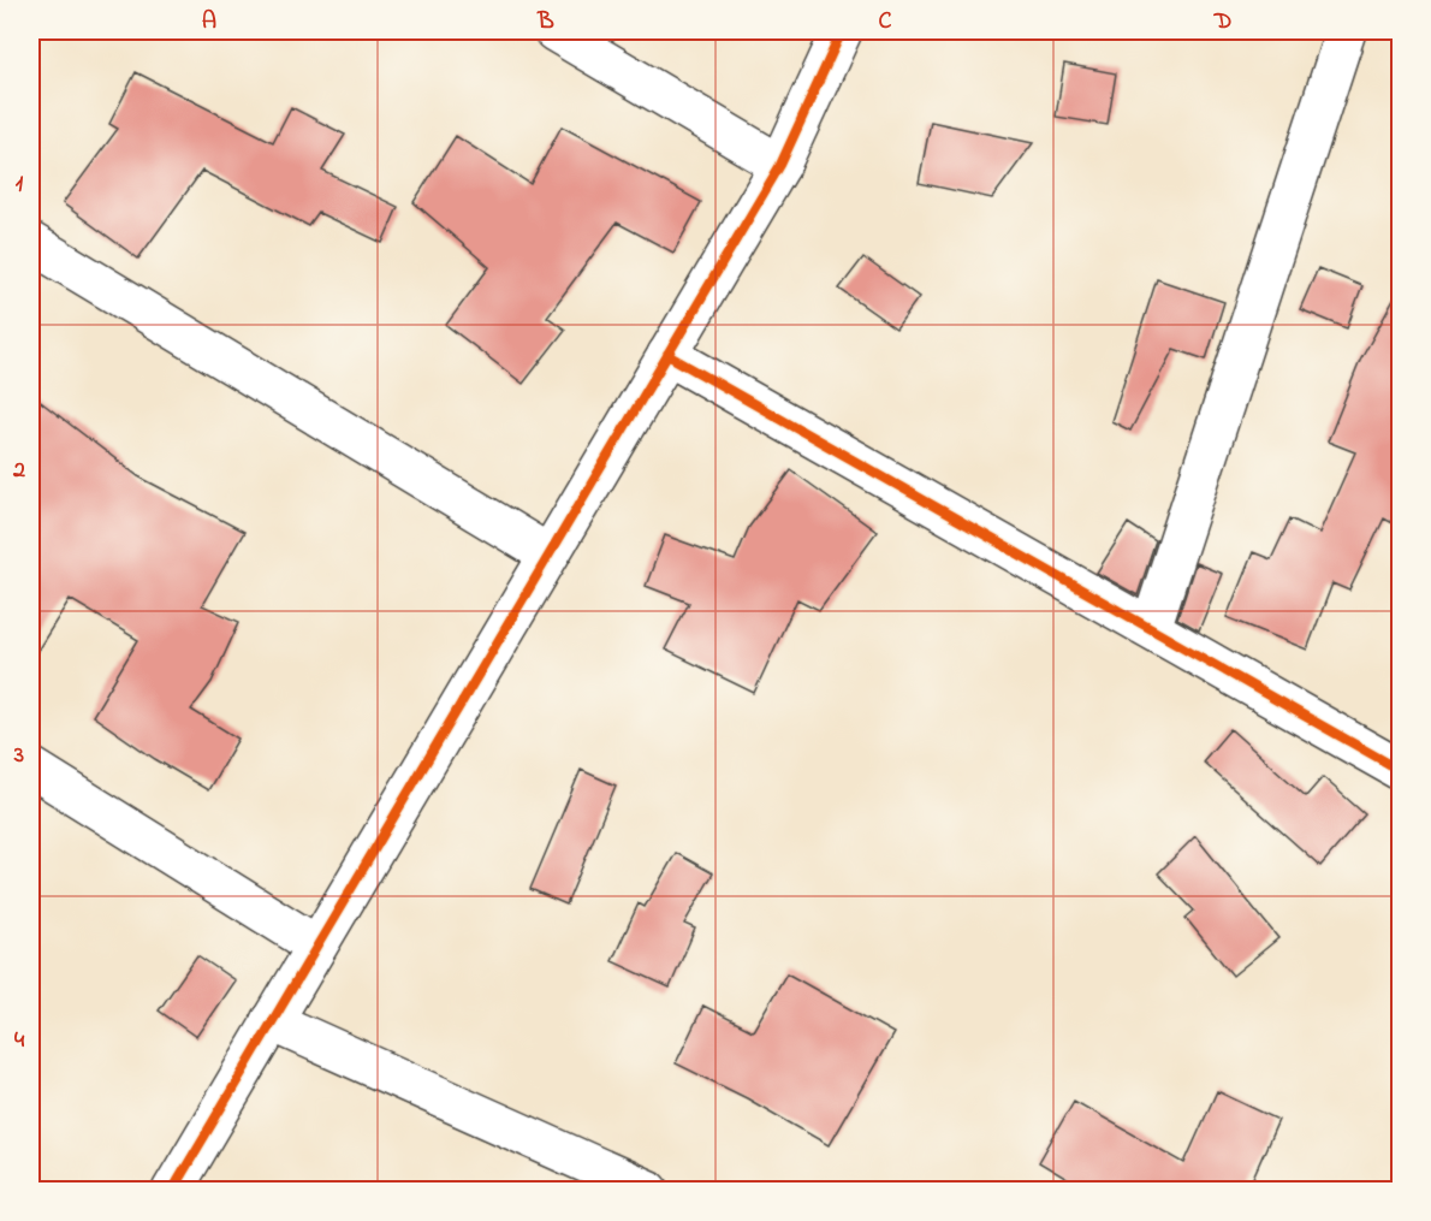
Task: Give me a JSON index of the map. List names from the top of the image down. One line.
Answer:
{"grid":{"columns":["A","B","C","D"],"rows":["1","2","3","4"]}}
